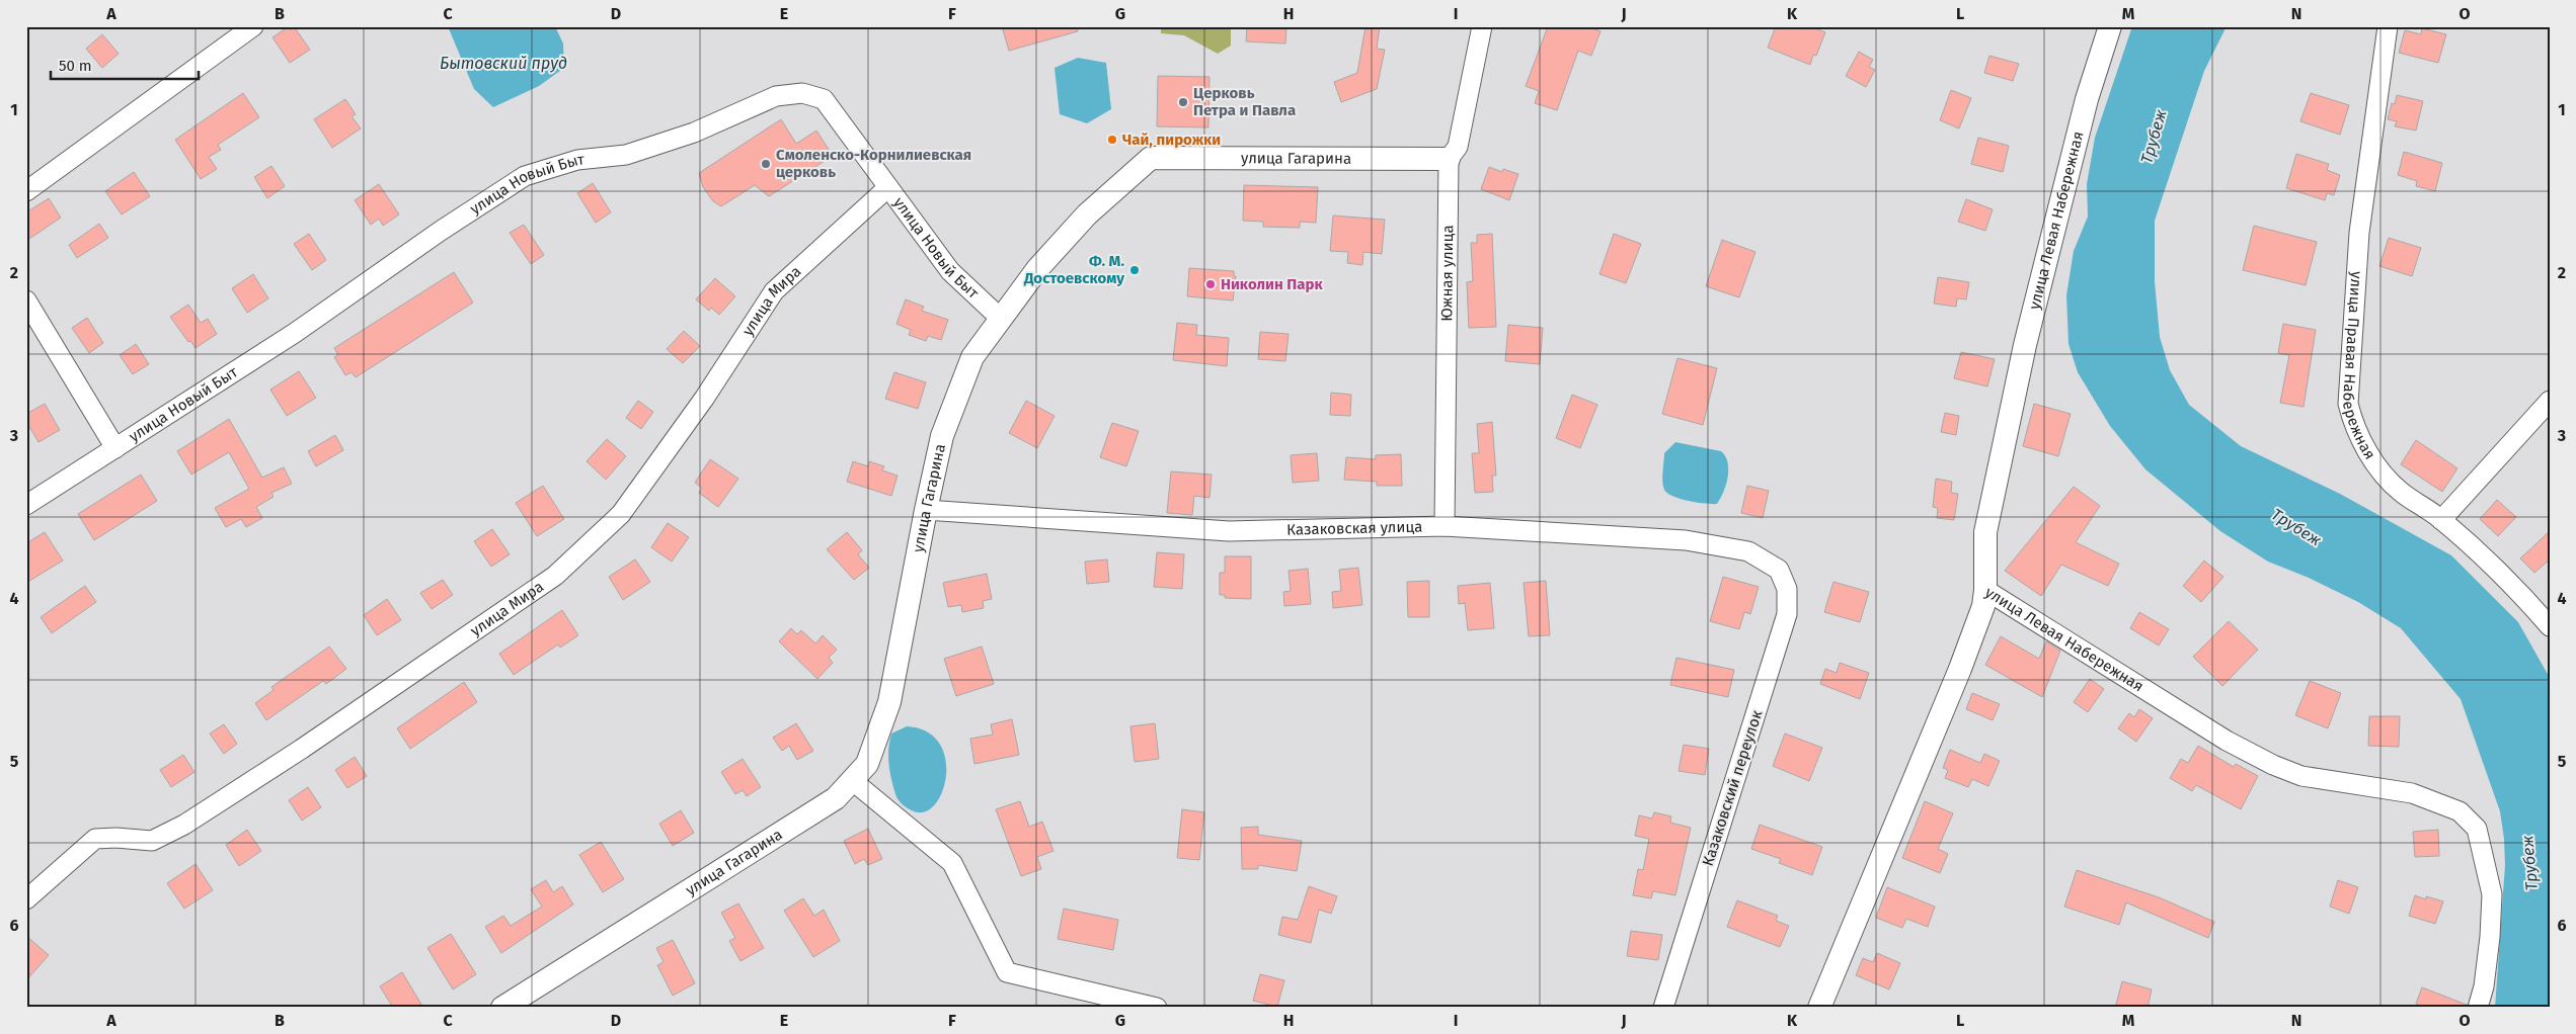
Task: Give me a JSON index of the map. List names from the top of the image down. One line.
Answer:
{"streets":{"street":["улица Гагарина","улица Новый Быт","улица Левая Набережная","Южная улица","улица Мира","улица Правая Набережная","Казаковская улица","Казаковский переулок"]},"crossings":[["улица Гагарина","улица Новый Быт"],["улица Гагарина","Южная улица"],["улица Гагарина","Казаковская улица"],["улица Новый Быт","улица Мира"],["Южная улица","Казаковская улица"],["Казаковская улица","Казаковский переулок"]],"water":["Бытовский пруд","Трубеж"],"places":["Церковь Петра и Павла","Чай, пирожки","Смоленско-Корнилиевская церковь","Ф. М. Достоевскому","Николин Парк"],"scale_bar":"50 m","grid":{"columns":["A","B","C","D","E","F","G","H","I","J","K","L","M","N","O"],"rows":["1","2","3","4","5","6"]}}
